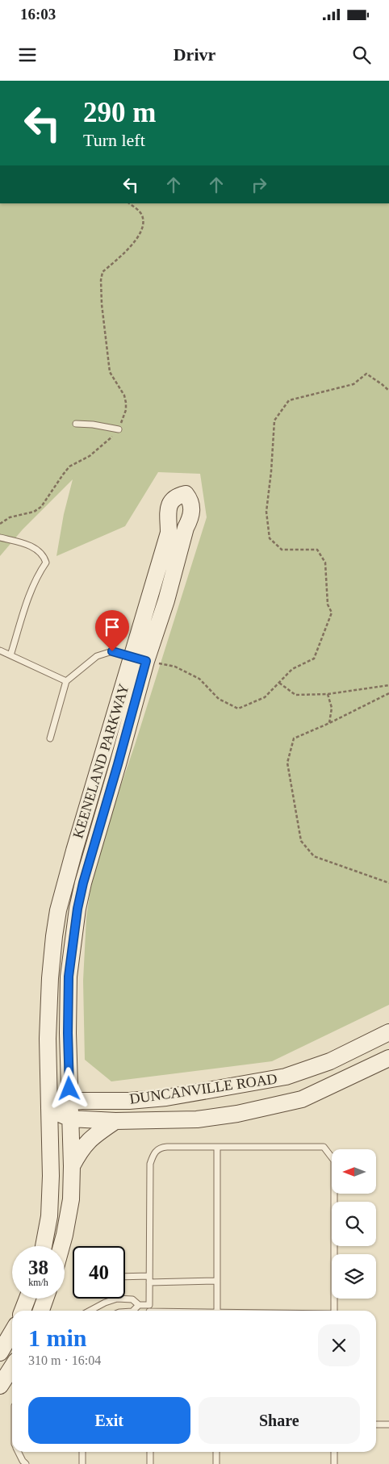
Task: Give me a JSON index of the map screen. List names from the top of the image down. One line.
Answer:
{"streets":{"street":["KEENELAND PARKWAY","DUNCANVILLE ROAD"]},"crossings":[["KEENELAND PARKWAY","DUNCANVILLE ROAD"]],"north":"left","page":{"status":"16:03","header":"Drivr","turn":["290 m","Turn left"],"speed":"38 km/h","limit":"40","heading":["1 min","310 m · 16:04"],"buttons":["Exit","Share"]}}
